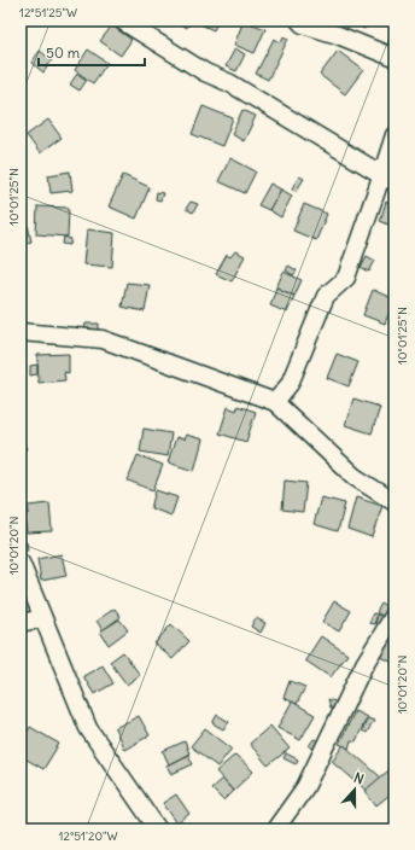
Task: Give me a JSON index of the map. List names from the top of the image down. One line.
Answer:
{"scale_bar":"50 m","north":"top","coordinates":["12°51'25\"W","10°01'25\"N","10°01'20\"N","12°51'20\"W"]}
